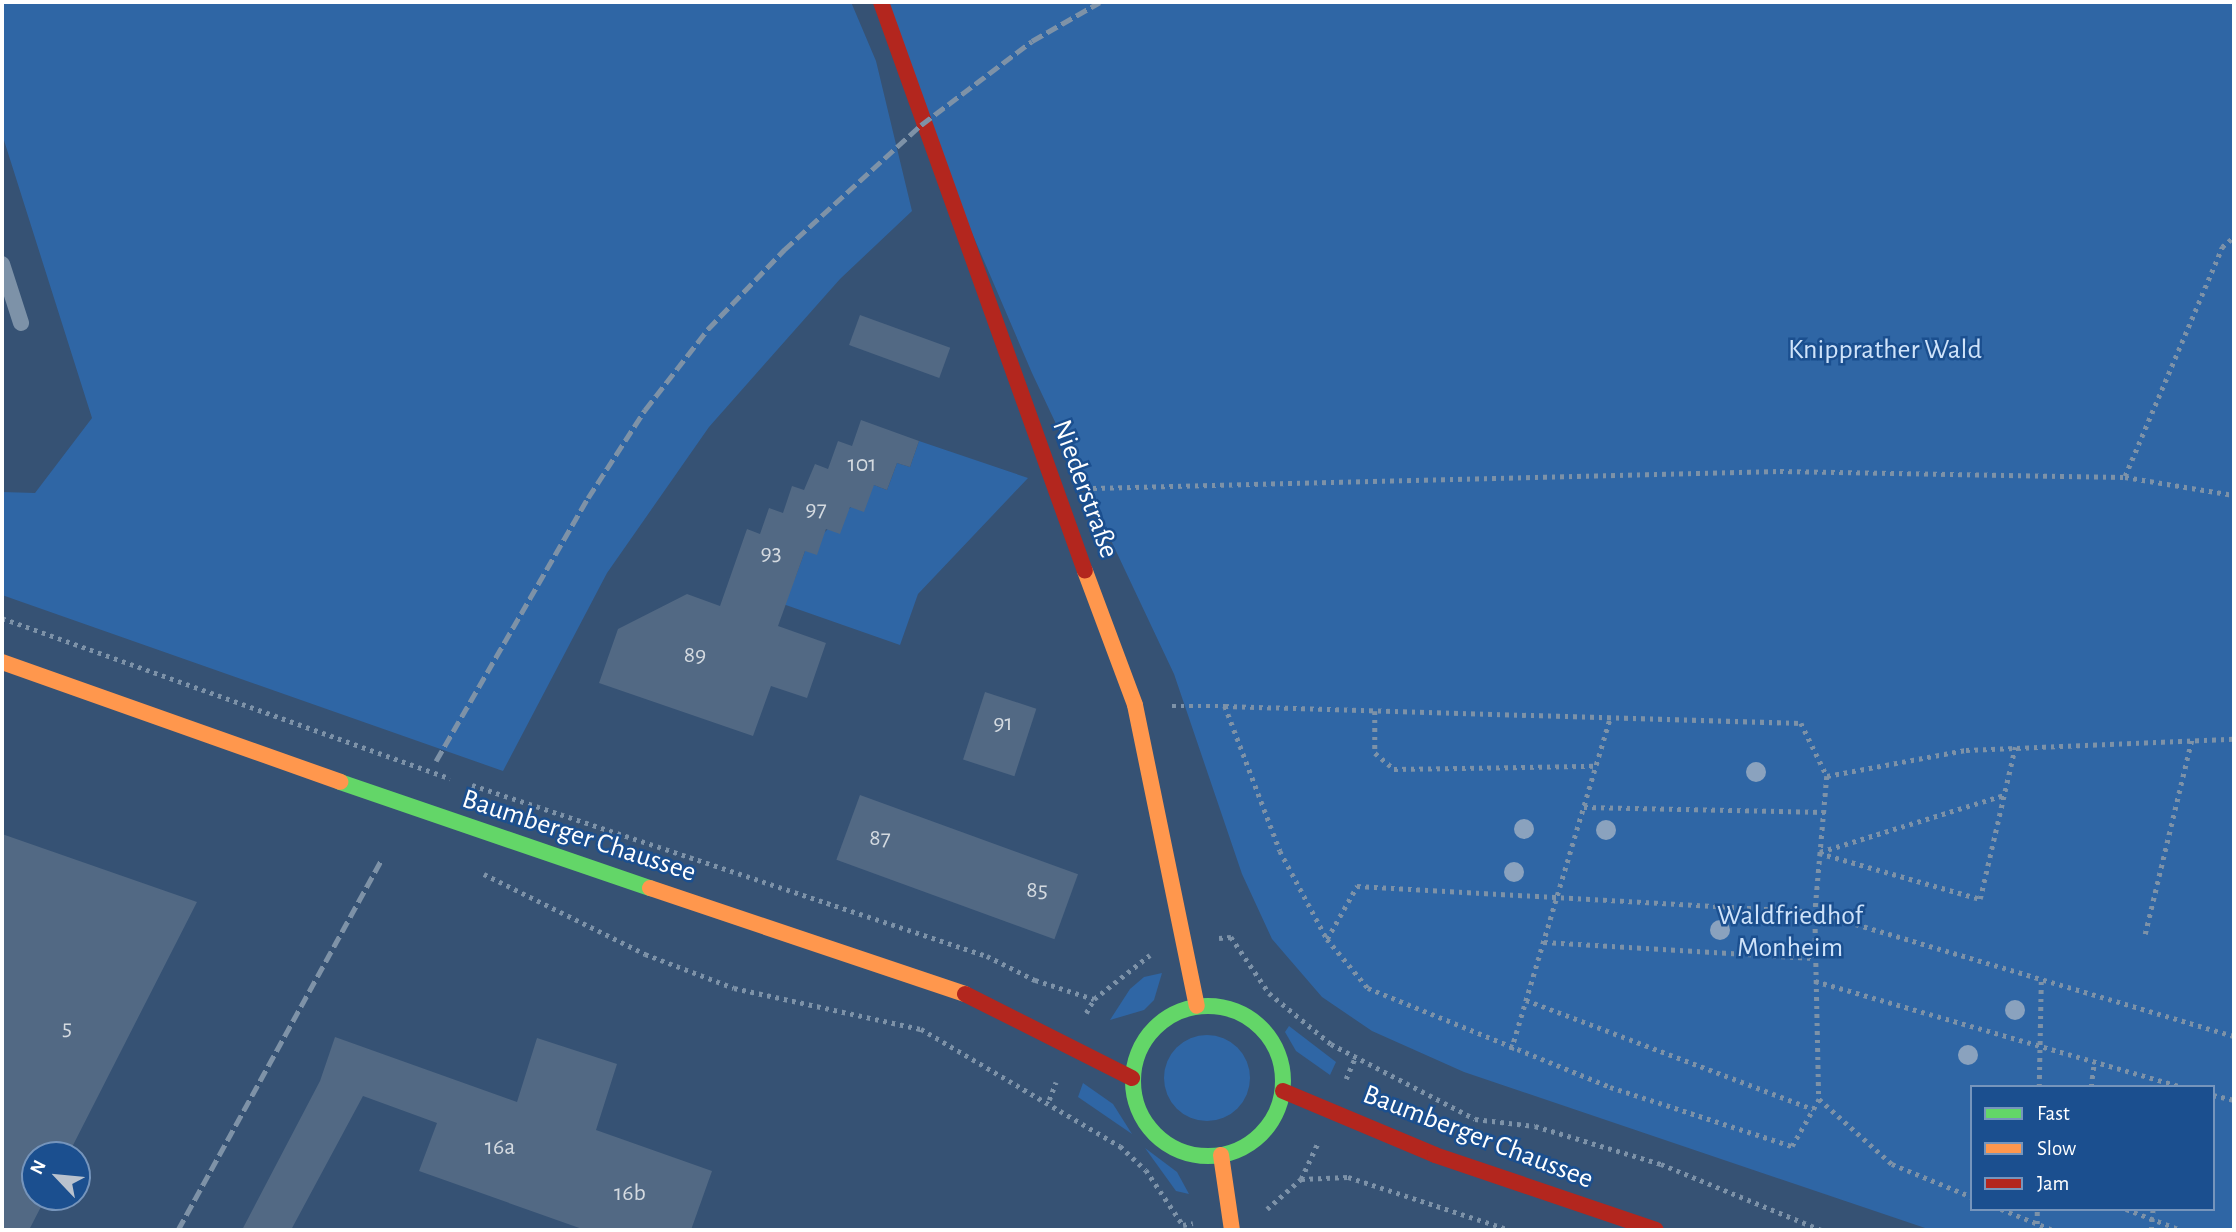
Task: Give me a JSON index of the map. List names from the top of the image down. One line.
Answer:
{"streets":{"street":["Niederstraße","Baumberger Chaussee"]},"crossings":[["Niederstraße","Baumberger Chaussee"]],"parks":["Knipprather Wald","Waldfriedhof Monheim"],"house_numbers":["101","97","93","89","91","87","85","5","16a","16b"],"legend":["Fast","Slow","Jam"],"north":"top left"}
